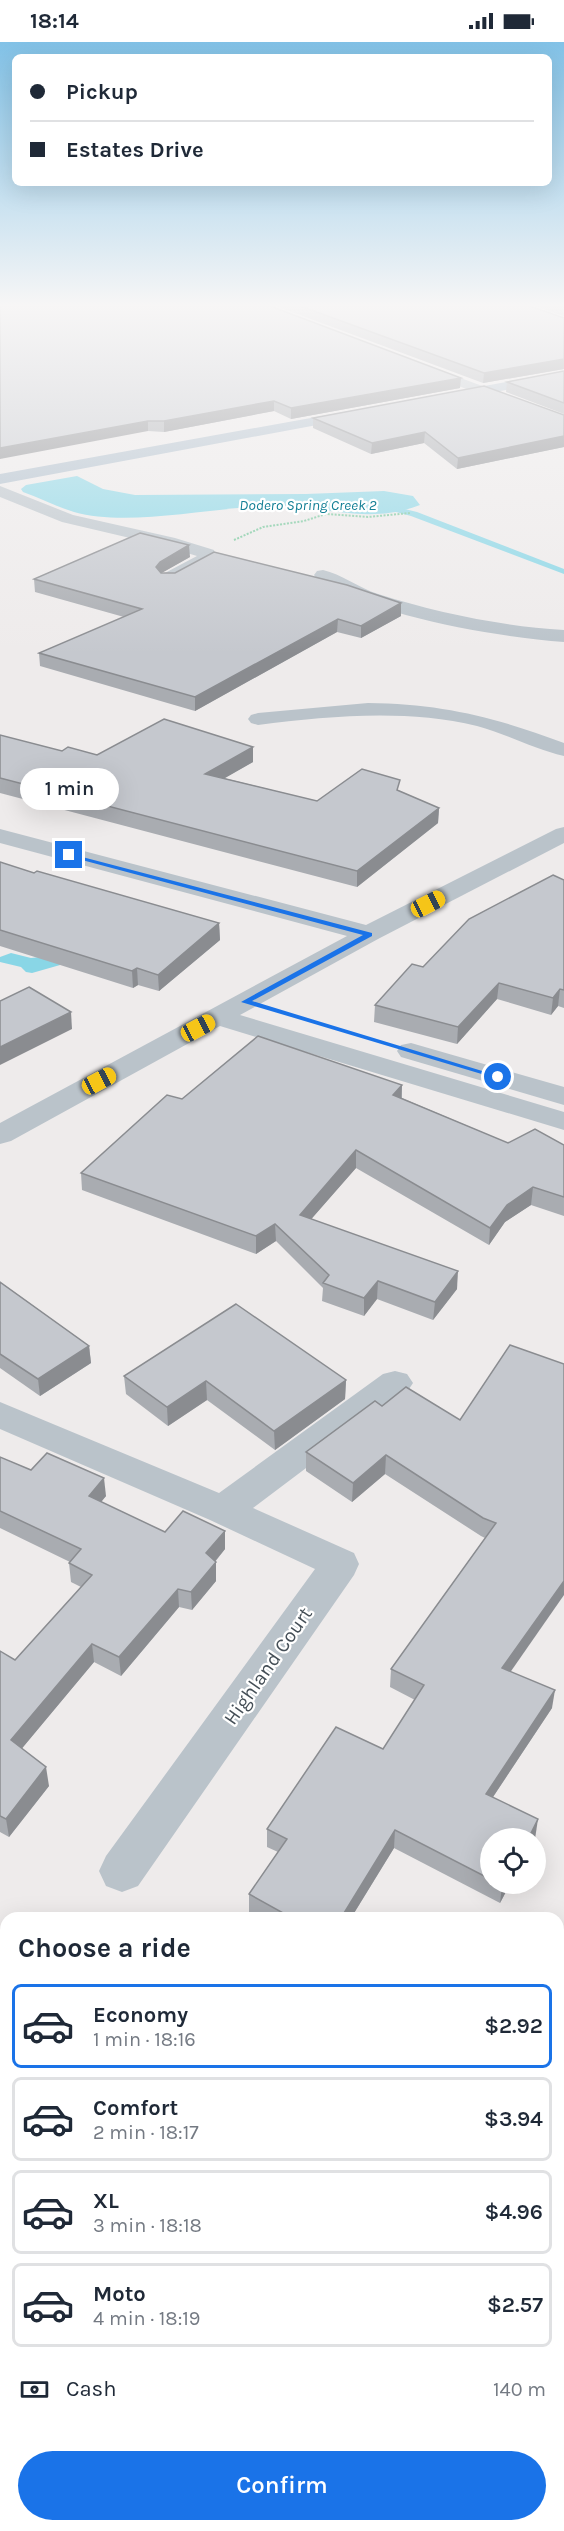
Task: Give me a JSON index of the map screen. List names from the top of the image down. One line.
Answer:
{"streets":{"street":["Highland Court"]},"water":["Dodero Spring Creek 2"],"page":{"status":"18:14","banner":["Pickup","Estates Drive"],"bubble":"1 min","heading":"Choose a ride","list":[{"name":"Economy","note":"1 min · 18:16","value":"$2.92"},{"name":"Comfort","note":"2 min · 18:17","value":"$3.94"},{"name":"XL","note":"3 min · 18:18","value":"$4.96"},{"name":"Moto","note":"4 min · 18:19","value":"$2.57"}],"pay":["Cash","140 m"],"buttons":"Confirm"}}
